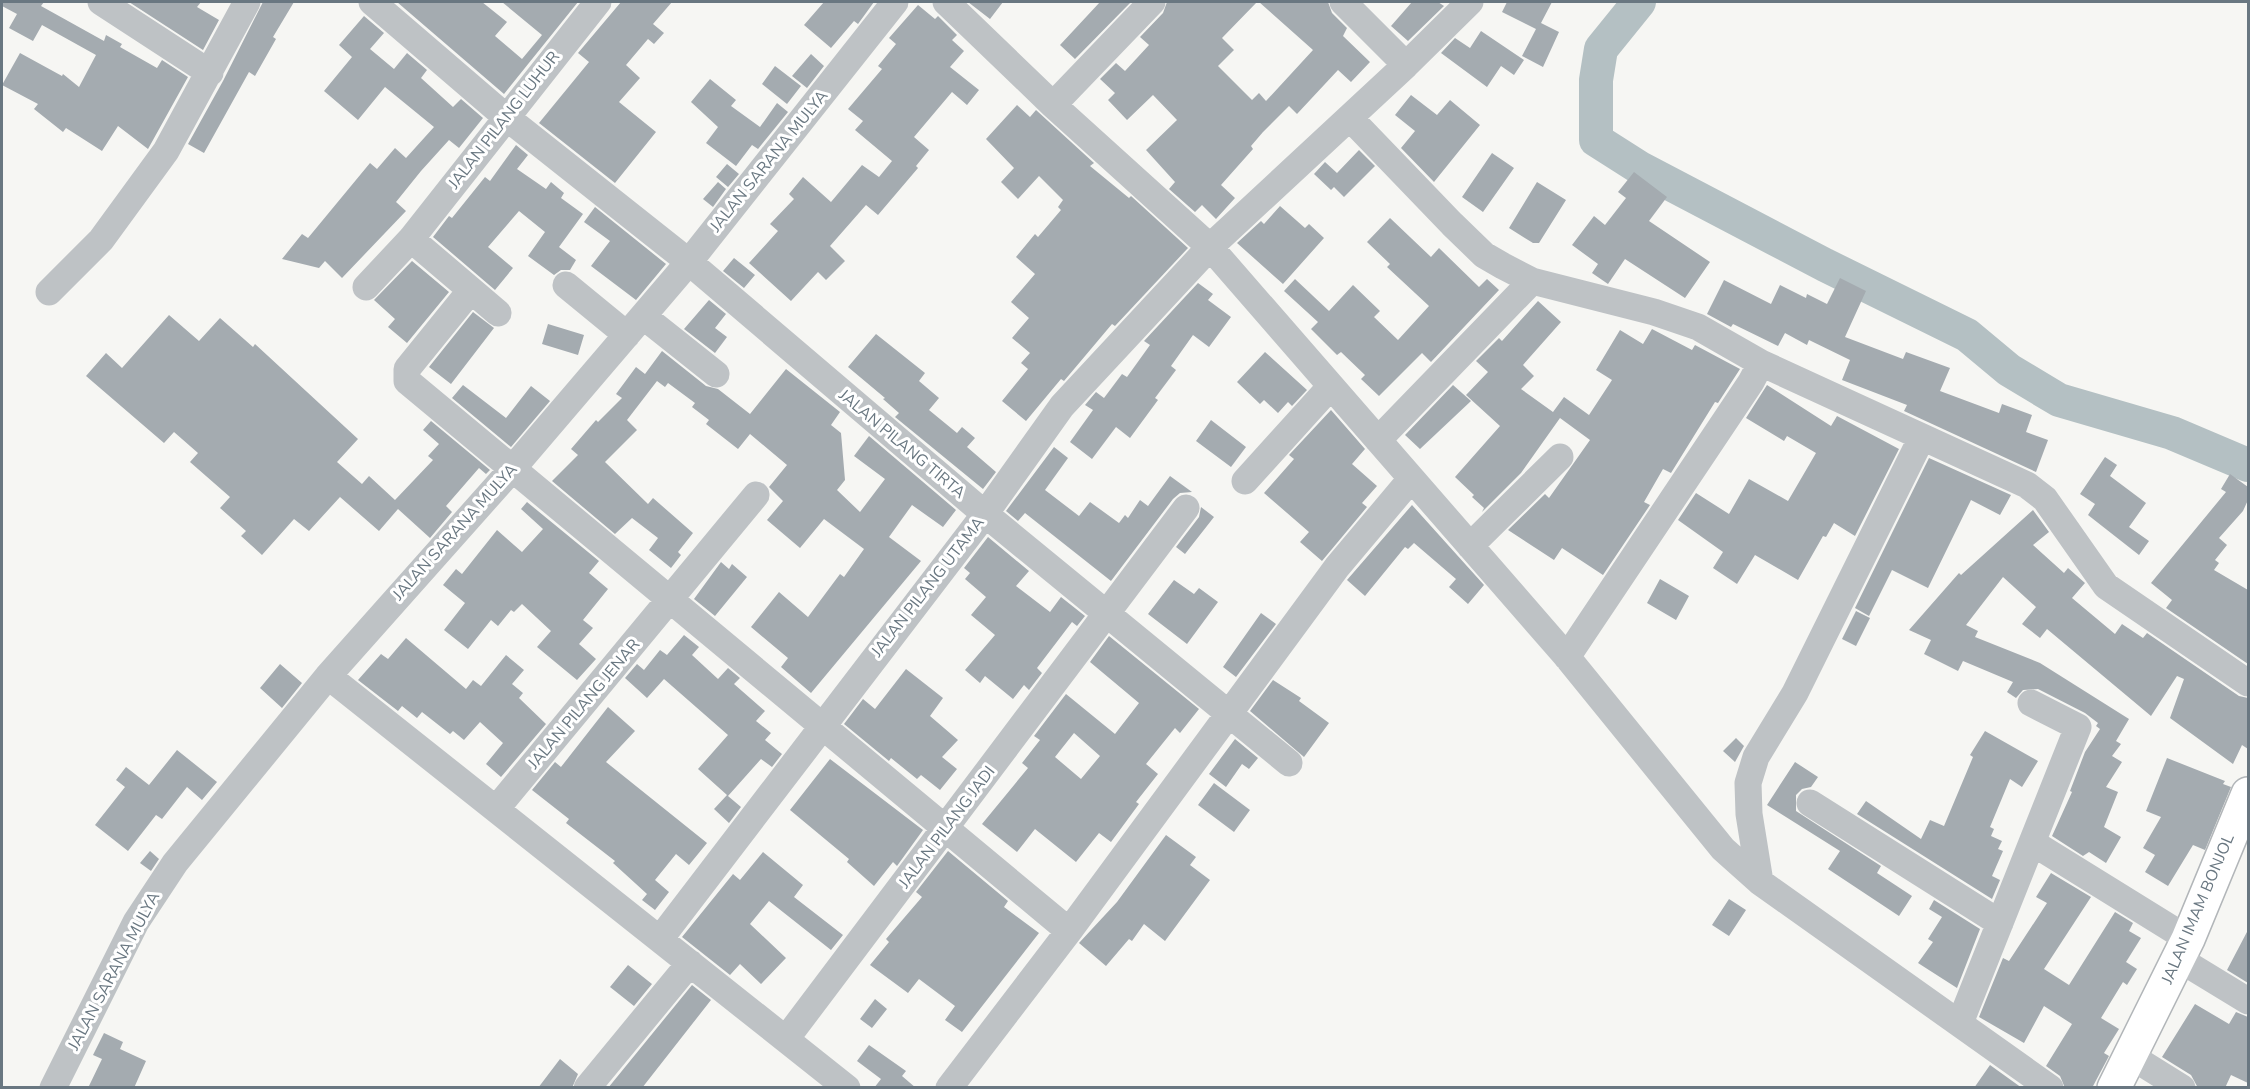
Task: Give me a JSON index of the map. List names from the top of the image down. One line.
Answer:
{"streets":{"main road":["JALAN IMAM BONJOL"],"street":["JALAN PILANG LUHUR","JALAN SARANA MULYA","JALAN PILANG TIRTA","JALAN PILANG UTAMA","JALAN PILANG JENAR","JALAN PILANG JADI"]},"crossings":[["JALAN PILANG LUHUR","JALAN PILANG TIRTA"],["JALAN SARANA MULYA","JALAN PILANG TIRTA"],["JALAN PILANG TIRTA","JALAN PILANG UTAMA"],["JALAN PILANG TIRTA","JALAN PILANG JADI"]]}
